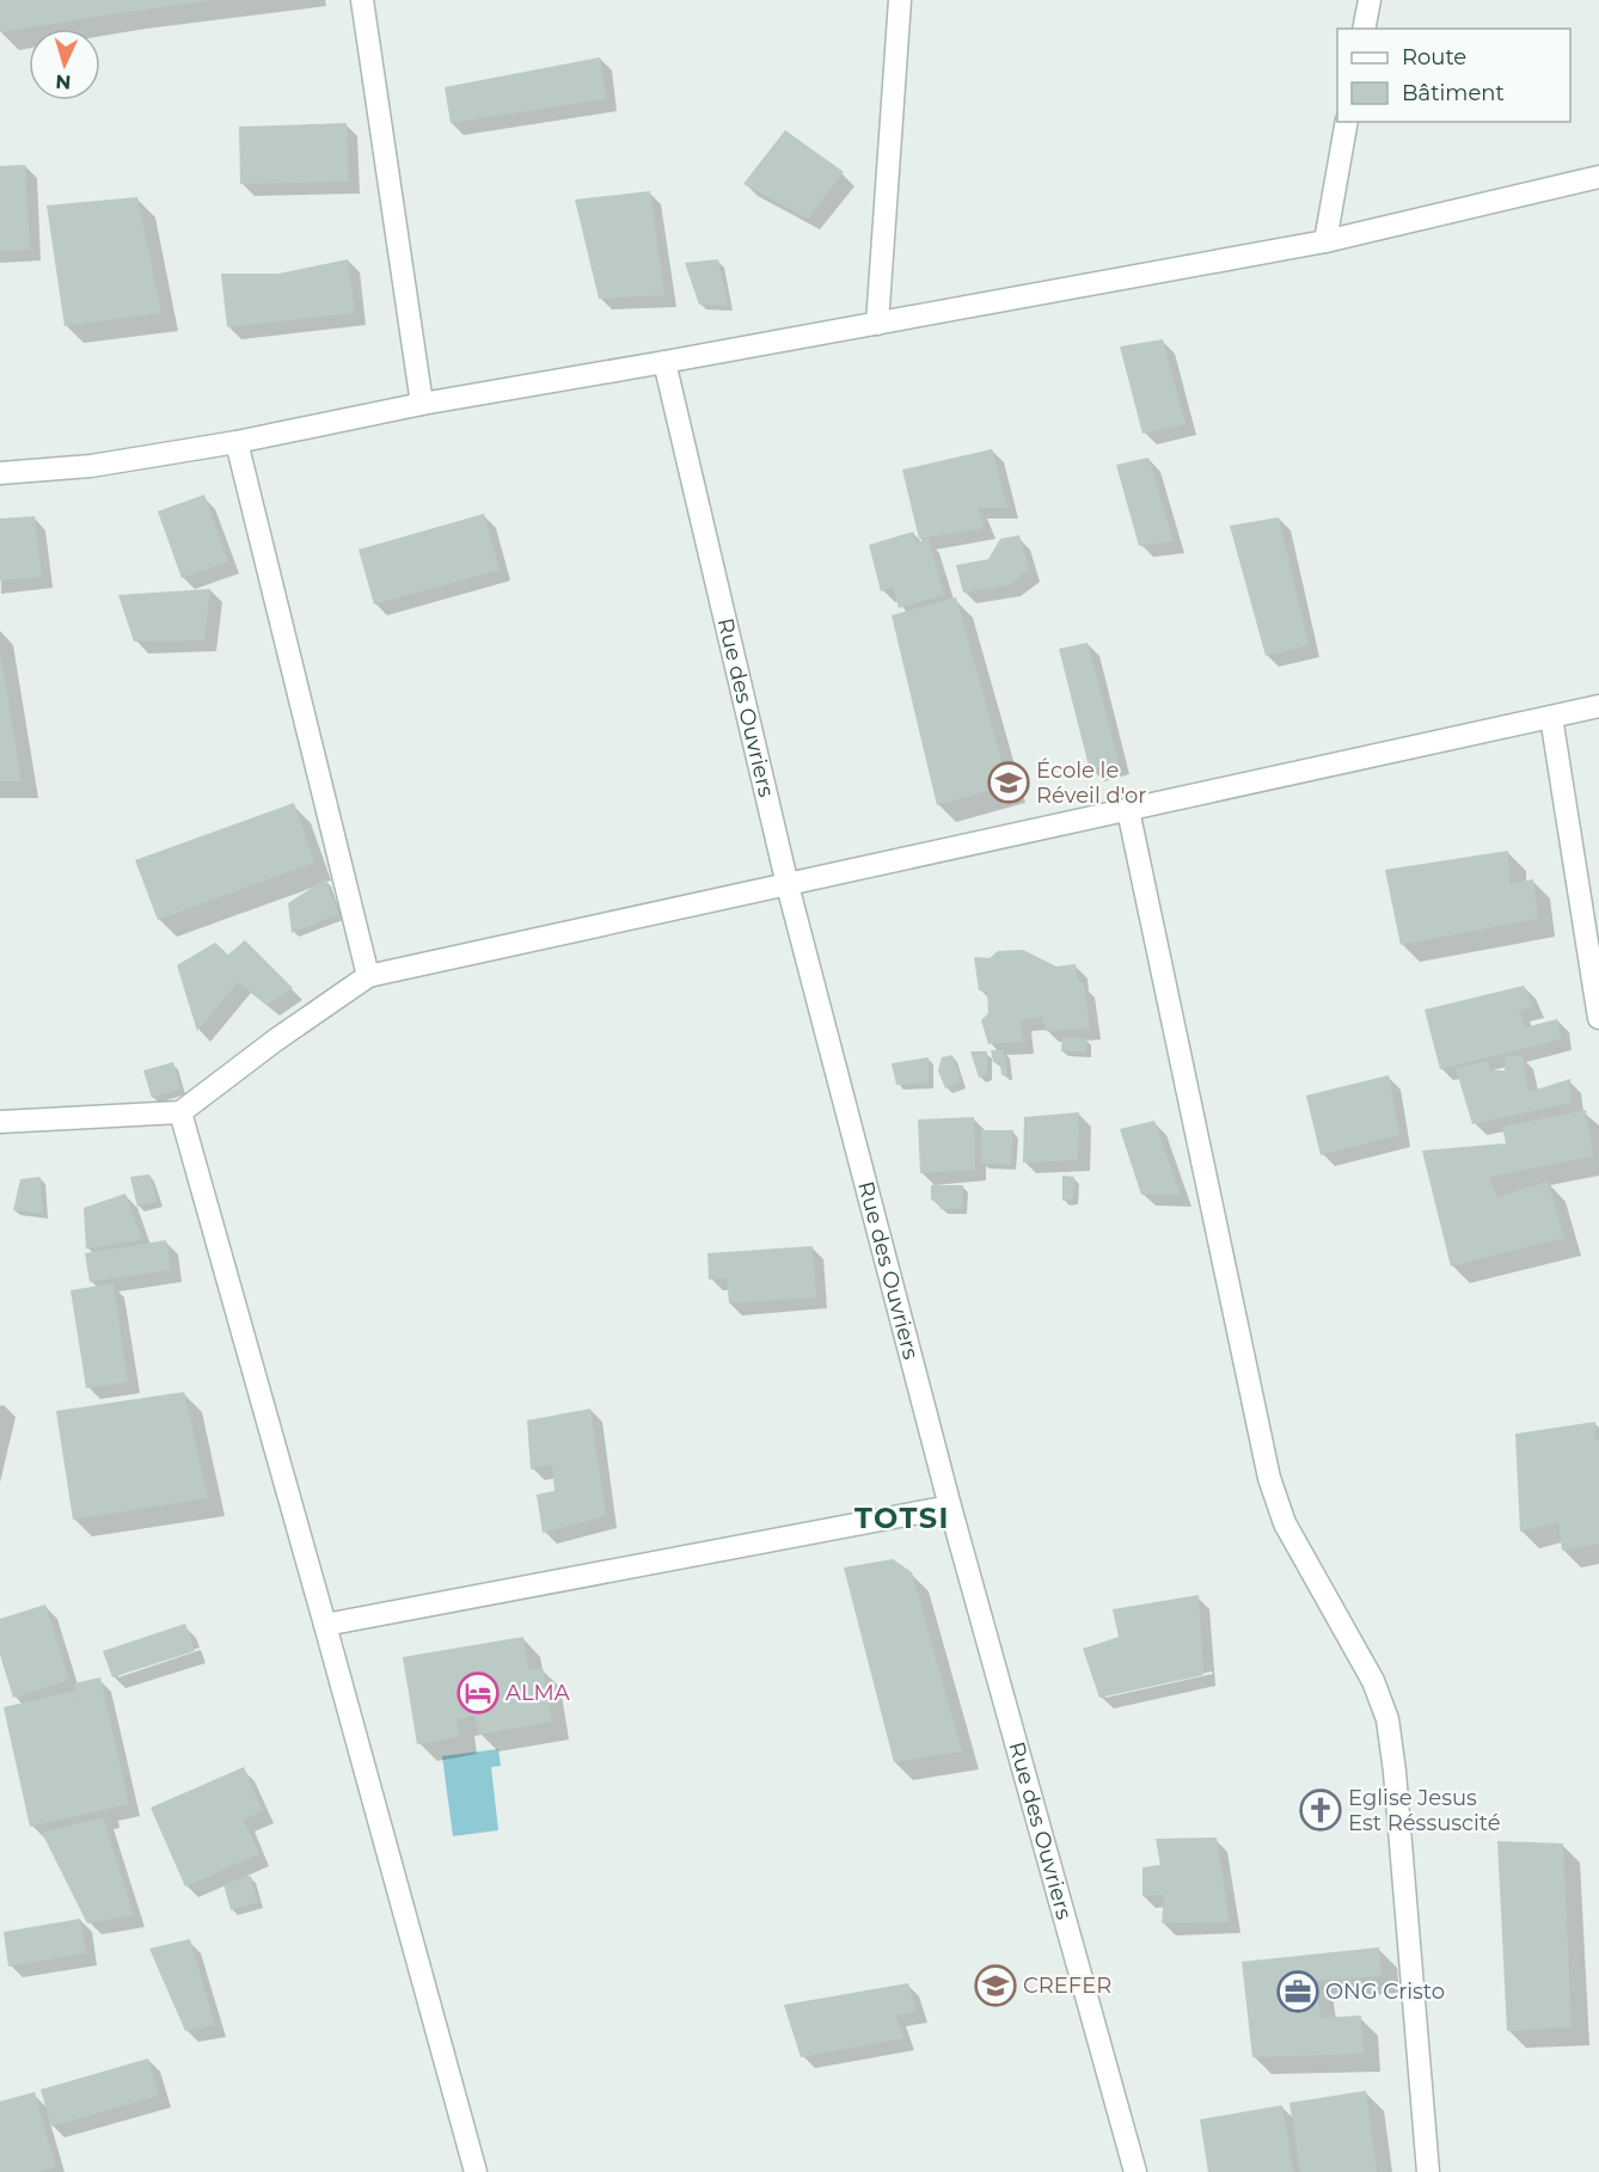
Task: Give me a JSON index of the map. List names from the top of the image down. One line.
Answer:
{"streets":{"street":["Rue des Ouvriers"]},"districts":["TOTSI"],"places":{"school or university":["École le Réveil d'or","CREFER"],"hotel":["ALMA"],"church":["Eglise Jesus Est Réssuscité"],"office":["ONG Cristo"]},"legend":["Route","Bâtiment"],"north":"bottom"}
